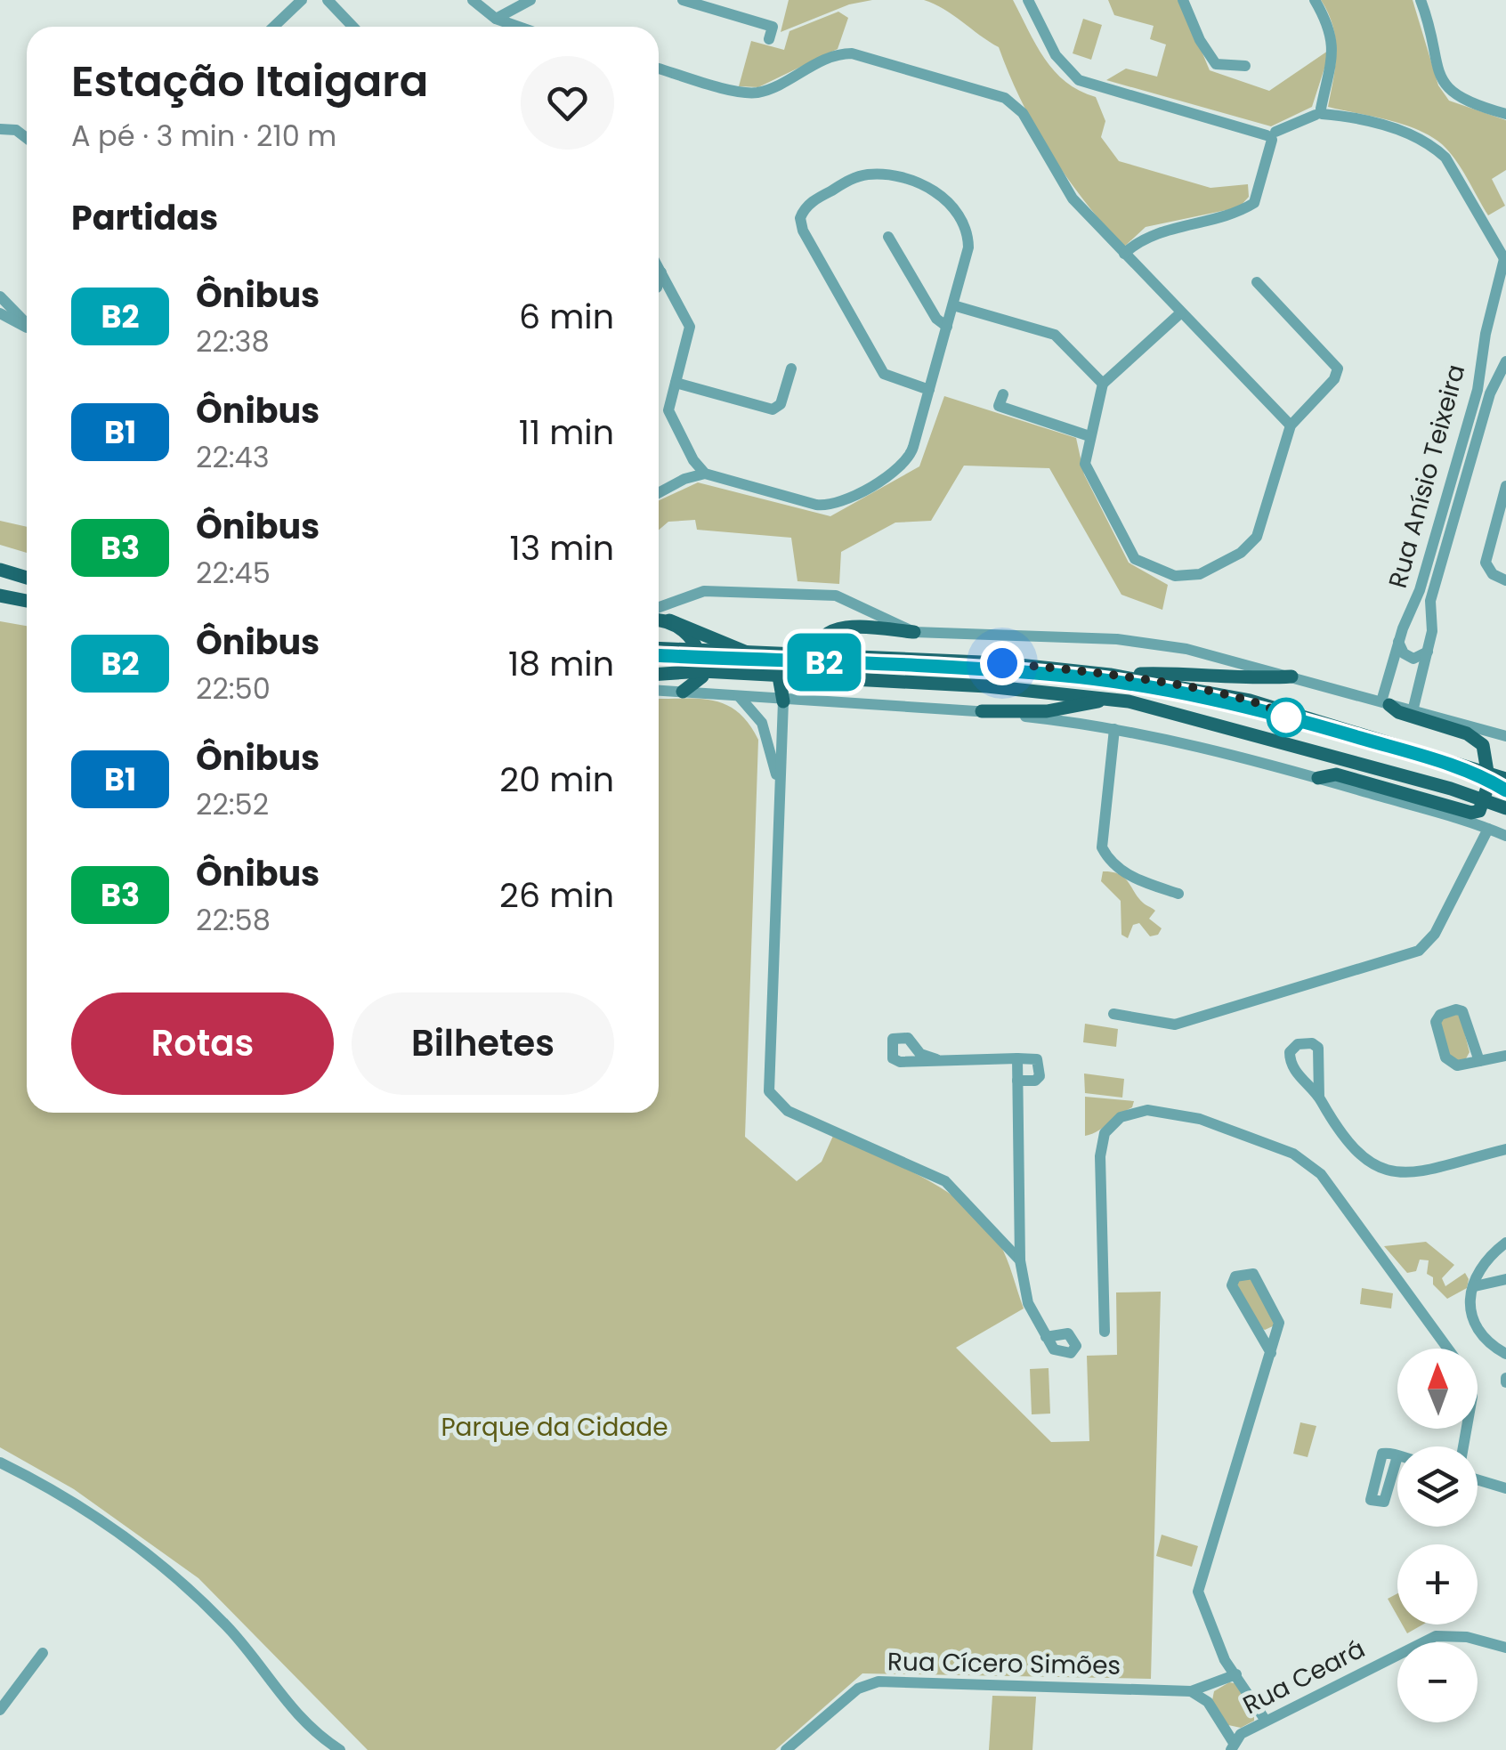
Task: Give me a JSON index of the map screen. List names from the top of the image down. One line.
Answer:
{"streets":{"street":["Rua Anísio Teixeira","Rua Cícero Simões","Rua Ceará"]},"crossings":[["Rua Cícero Simões","Rua Ceará"]],"parks":["Parque da Cidade"],"lines":["bus line B2"],"north":"top","page":{"on_map":"B2","heading":[["Estação Itaigara","A pé · 3 min · 210 m"],"Partidas"],"list":[{"mark":"B2","name":"Ônibus","note":"22:38","value":"6 min"},{"mark":"B1","name":"Ônibus","note":"22:43","value":"11 min"},{"mark":"B3","name":"Ônibus","note":"22:45","value":"13 min"},{"mark":"B2","name":"Ônibus","note":"22:50","value":"18 min"},{"mark":"B1","name":"Ônibus","note":"22:52","value":"20 min"},{"mark":"B3","name":"Ônibus","note":"22:58","value":"26 min"}],"buttons":["Rotas","Bilhetes"],"map_buttons":["+","−"]}}
